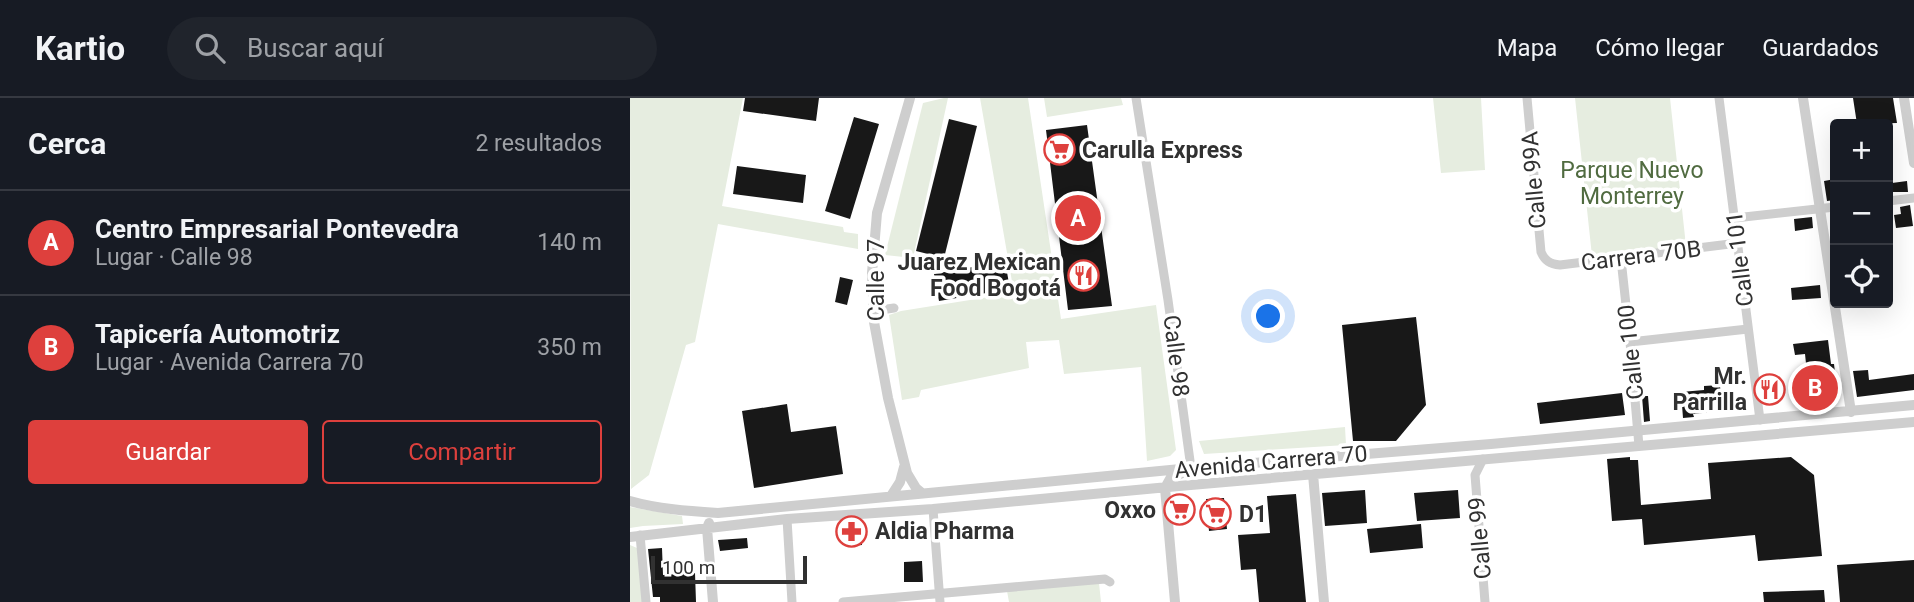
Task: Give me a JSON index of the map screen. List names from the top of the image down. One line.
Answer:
{"streets":{"street":["Calle 99A","Carrera 70B","Calle 101","Calle 97","Calle 100","Calle 98","Avenida Carrera 70","Calle 99"]},"crossings":[["Calle 99A","Carrera 70B"],["Carrera 70B","Calle 101"],["Carrera 70B","Calle 100"],["Calle 101","Avenida Carrera 70"],["Calle 97","Avenida Carrera 70"],["Calle 100","Avenida Carrera 70"],["Calle 98","Avenida Carrera 70"],["Avenida Carrera 70","Calle 99"]],"parks":["Parque Nuevo Monterrey"],"places":{"supermarket":["Carulla Express","Oxxo","D1"],"restaurant":["Juarez Mexican Food Bogotá","Mr. Parrilla"],"pharmacy":["Aldia Pharma"]},"scale_bar":"100 m","page":{"header":"Kartio","search":"Buscar aquí","nav":["Mapa","Cómo llegar","Guardados"],"heading":["Cerca","2 resultados"],"map_buttons":["+","−"],"list":[{"mark":"A","name":"Centro Empresarial Pontevedra","note":"Lugar · Calle 98","value":"140 m"},{"mark":"B","name":"Tapicería Automotriz","note":"Lugar · Avenida Carrera 70","value":"350 m"}],"pins":["A","B"],"buttons":["Guardar","Compartir"],"scale":"100 m"}}
